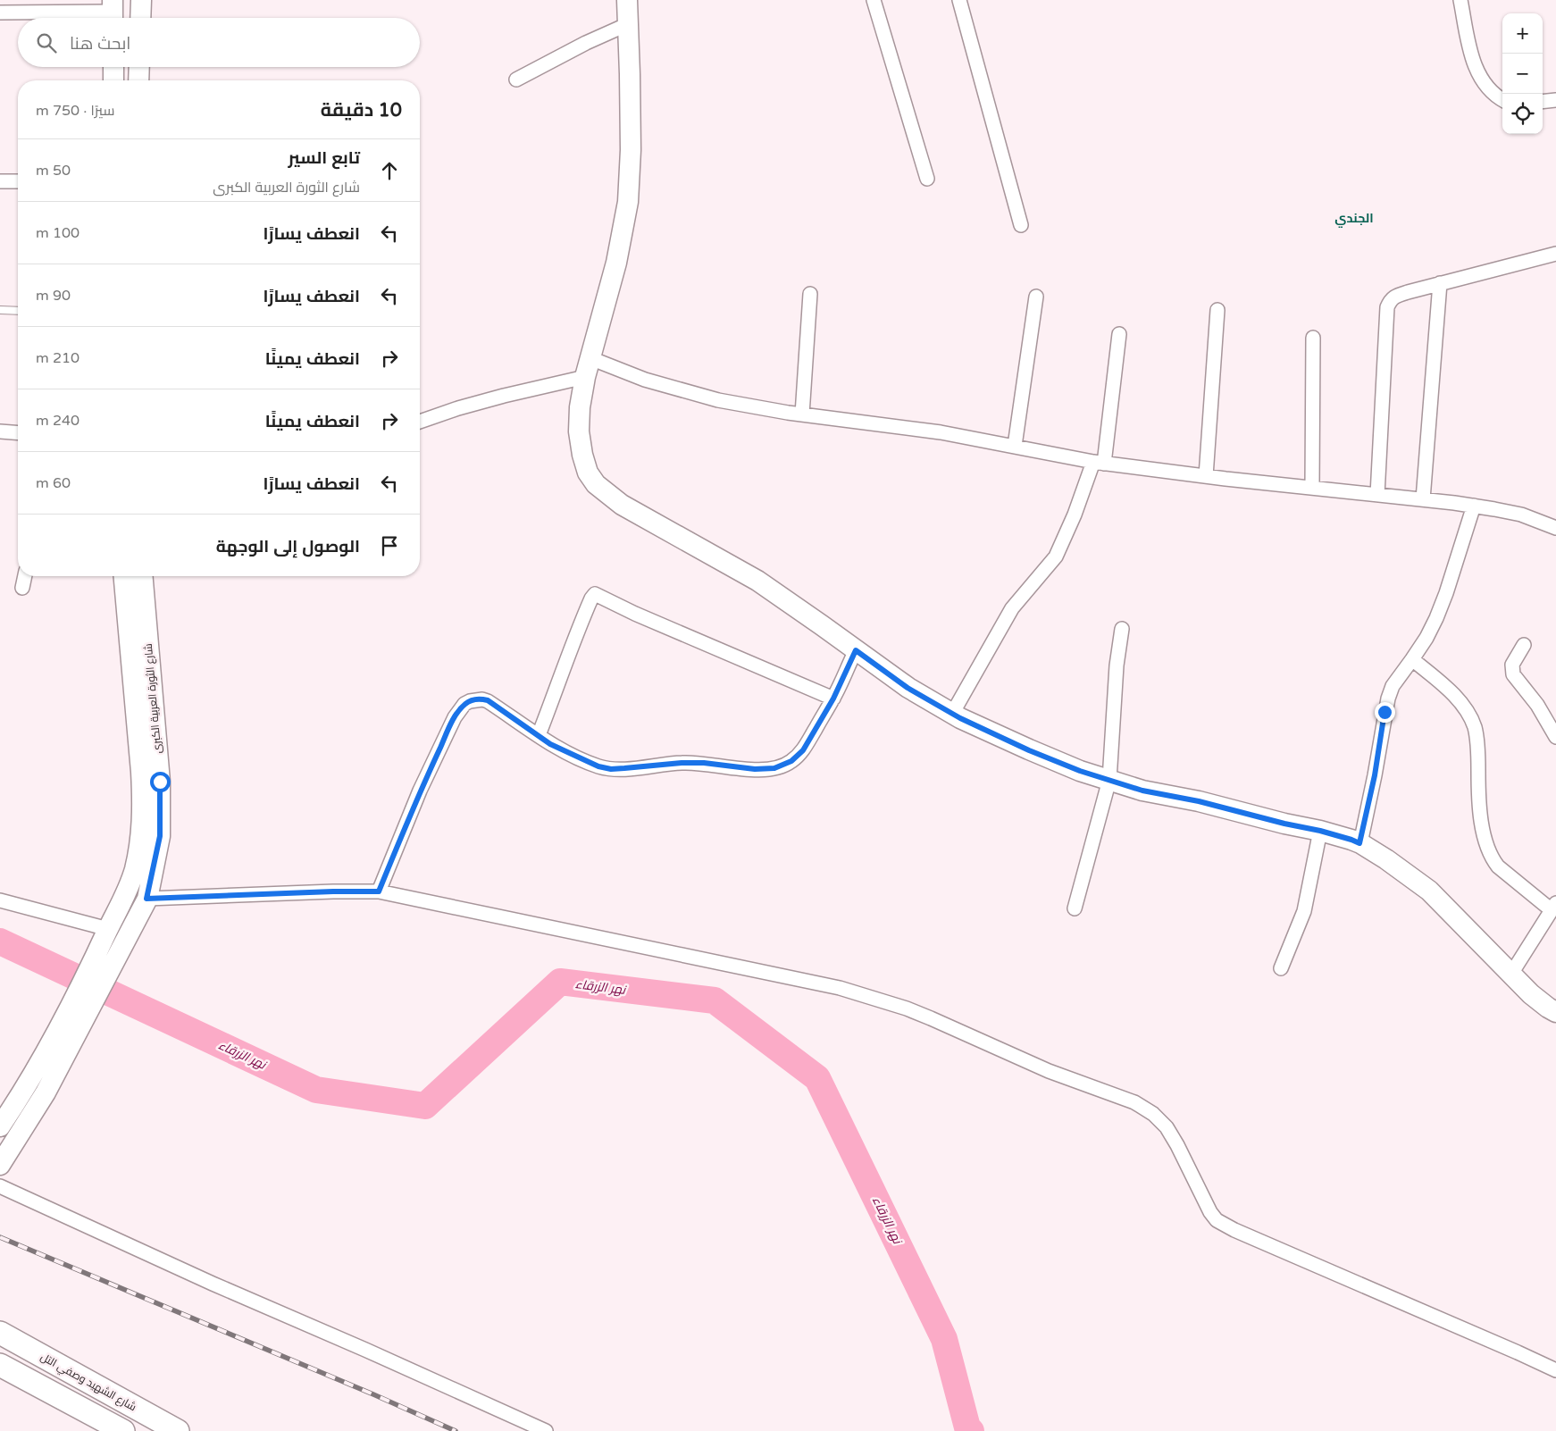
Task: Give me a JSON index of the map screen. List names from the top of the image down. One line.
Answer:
{"streets":{"main road":["شارع الشهيد وصفي التل"],"street":["شارع الثورة العربية الكبرى"]},"districts":["الجندي"],"water":["نهر الزرقاء"],"page":{"map_buttons":["+","−"],"search":"ابحث هنا","heading":["10 دقيقة","سيرًا · 750 m"],"list":[["تابع السير","شارع الثورة العربية الكبرى","50 m"],["انعطف يسارًا","100 m"],["انعطف يسارًا","90 m"],["انعطف يمينًا","210 m"],["انعطف يمينًا","240 m"],["انعطف يسارًا","60 m"],"الوصول إلى الوجهة"]}}
